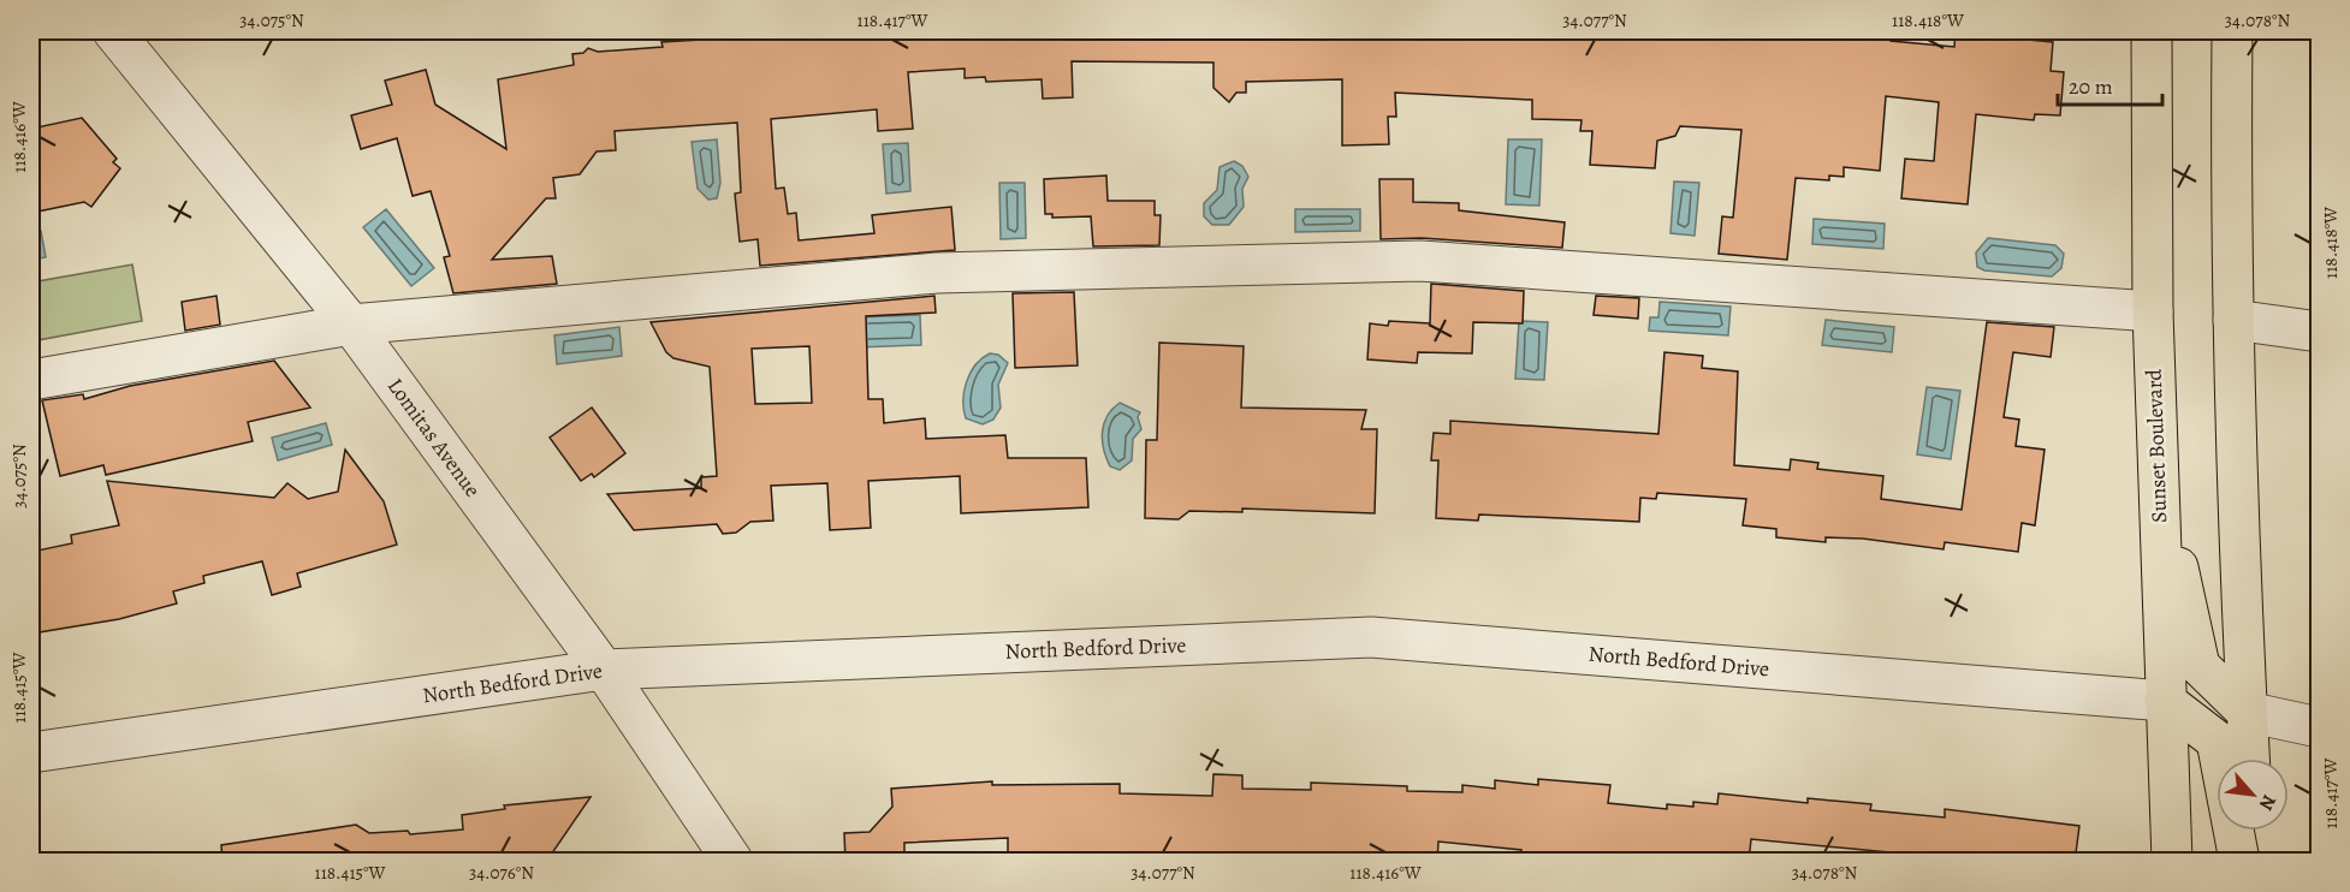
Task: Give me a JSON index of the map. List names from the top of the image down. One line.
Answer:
{"streets":{"main road":["Sunset Boulevard"],"street":["Lomitas Avenue","North Bedford Drive"]},"crossings":[["Lomitas Avenue","North Bedford Drive"],["Sunset Boulevard","North Bedford Drive"]],"scale_bar":"20 m","north":"bottom right","coordinates":["34.075°N","118.417°W","34.077°N","118.418°W","34.078°N","118.416°W","118.415°W","34.076°N"]}
